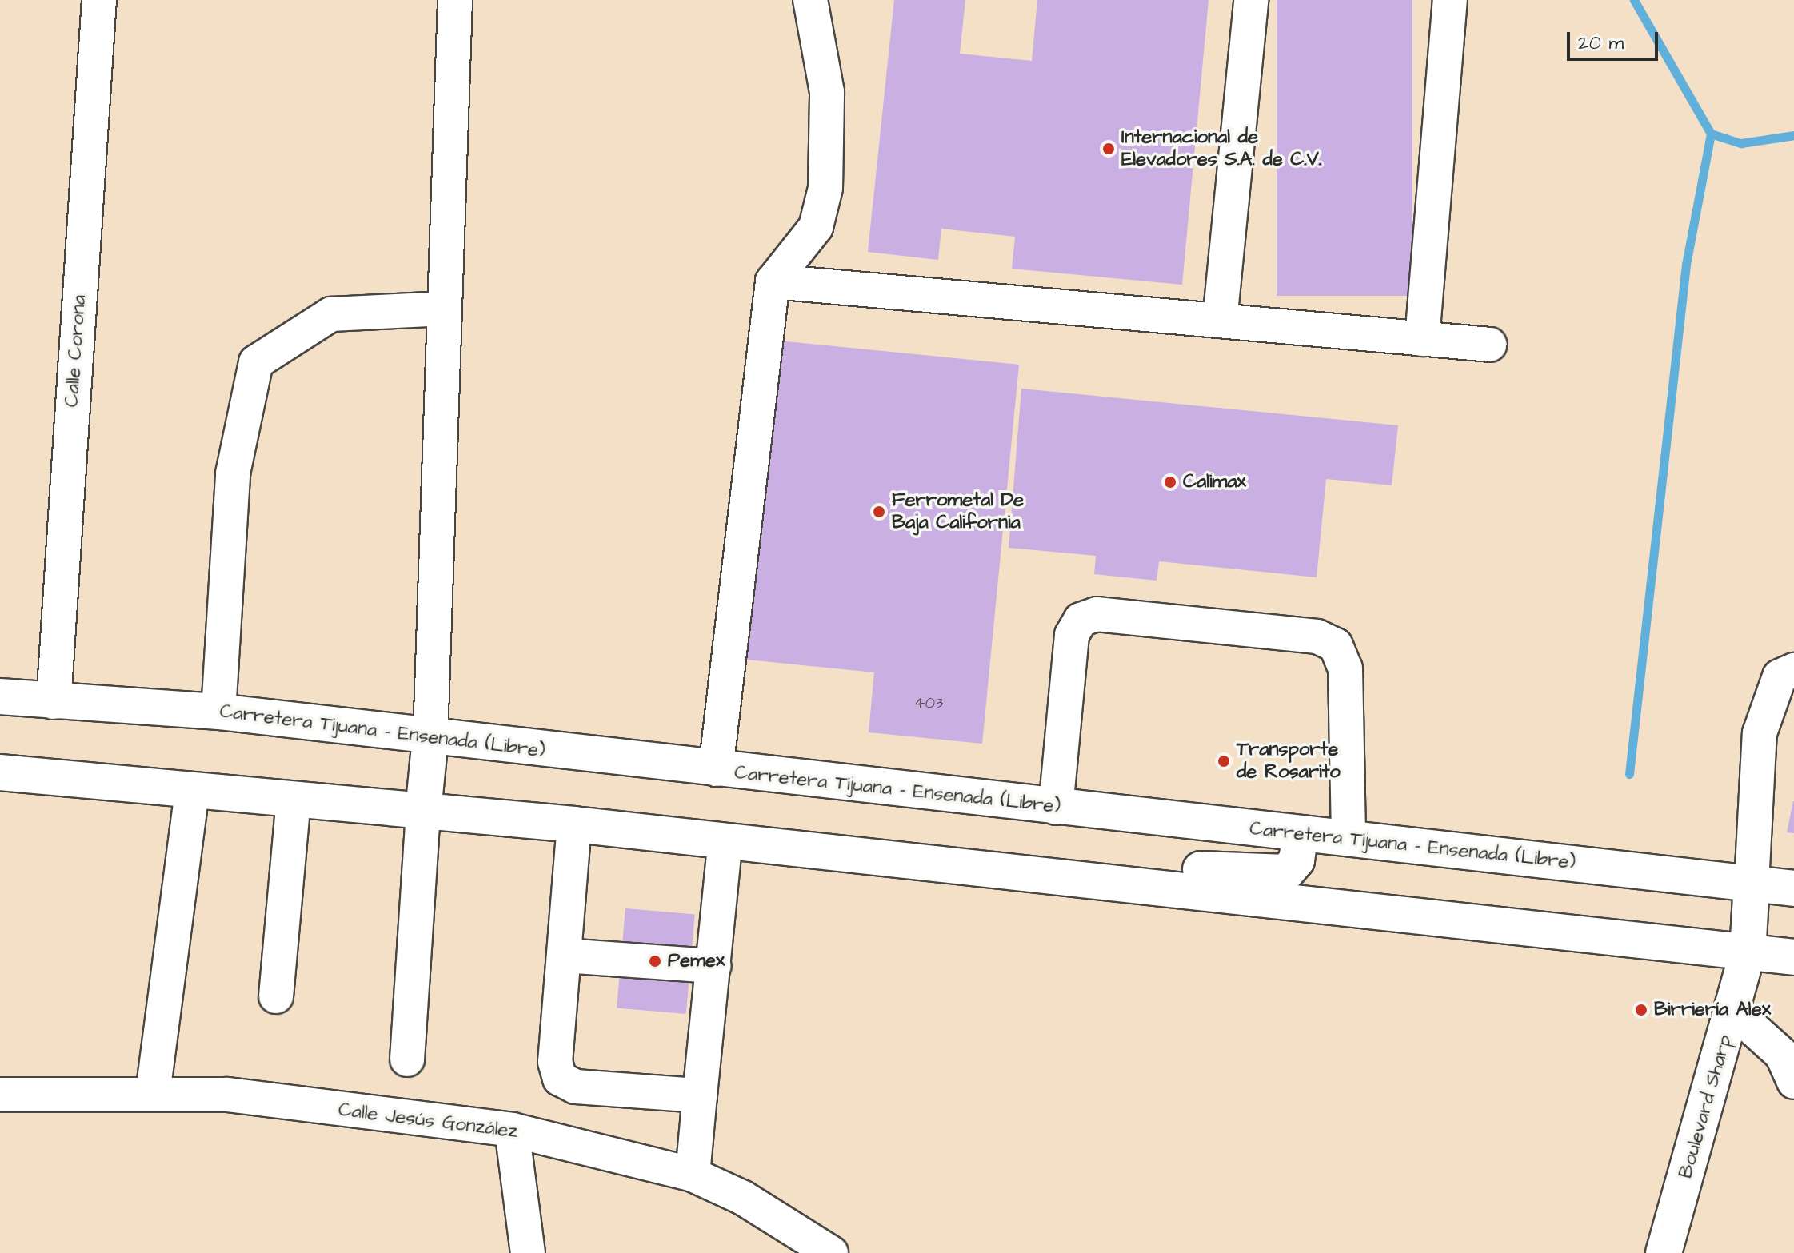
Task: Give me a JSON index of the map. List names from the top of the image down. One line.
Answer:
{"streets":{"main road":["Carretera Tijuana - Ensenada (Libre)","Boulevard Sharp"],"street":["Calle Corona","Calle Jesús González"]},"crossings":[["Calle Corona","Carretera Tijuana - Ensenada (Libre)"],["Carretera Tijuana - Ensenada (Libre)","Boulevard Sharp"]],"places":["Internacional de Elevadores S.A. de C.V.","Calimax","Ferrometal De Baja California","Transporte de Rosarito","Pemex","Birriería Alex"],"house_numbers":["403"],"scale_bar":"20 m"}
